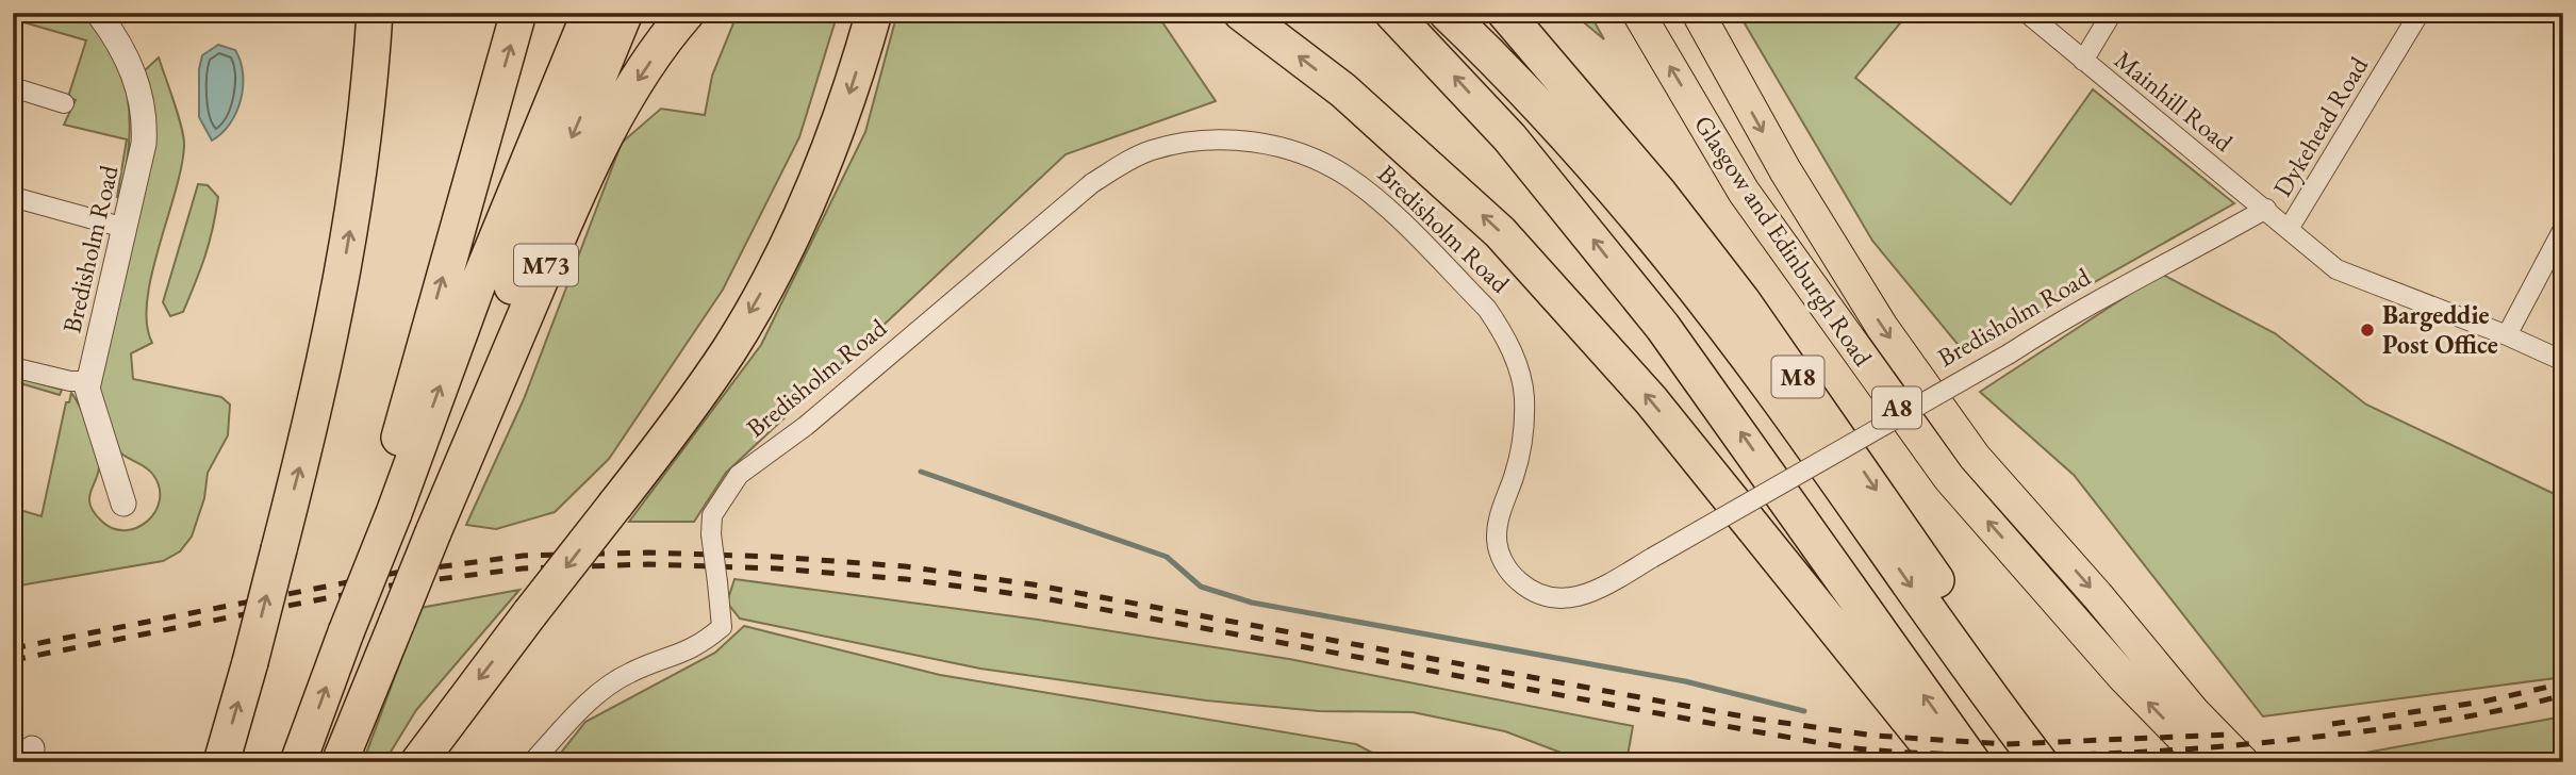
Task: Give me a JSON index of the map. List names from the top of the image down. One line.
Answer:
{"streets":{"highway":["Glasgow and Edinburgh Road","M73","M8","A8"],"street":["Mainhill Road","Dykehead Road","Bredisholm Road"]},"crossings":[["Mainhill Road","Dykehead Road"],["Mainhill Road","Bredisholm Road"]],"places":["Bargeddie Post Office"]}
